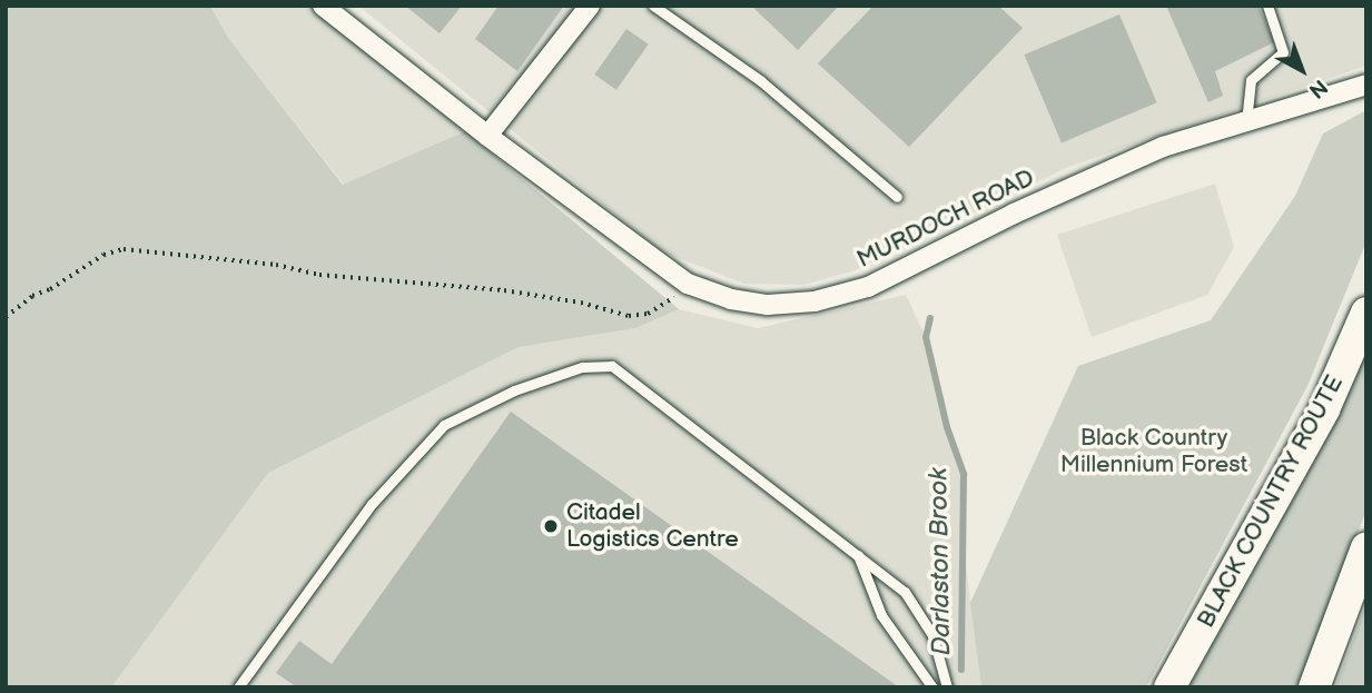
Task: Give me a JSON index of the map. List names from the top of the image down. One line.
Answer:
{"streets":{"highway":["BLACK COUNTRY ROUTE"],"street":["MURDOCH ROAD"]},"water":["Darlaston Brook"],"parks":["Black Country Millennium Forest"],"places":["Citadel Logistics Centre"],"north":"bottom right"}
